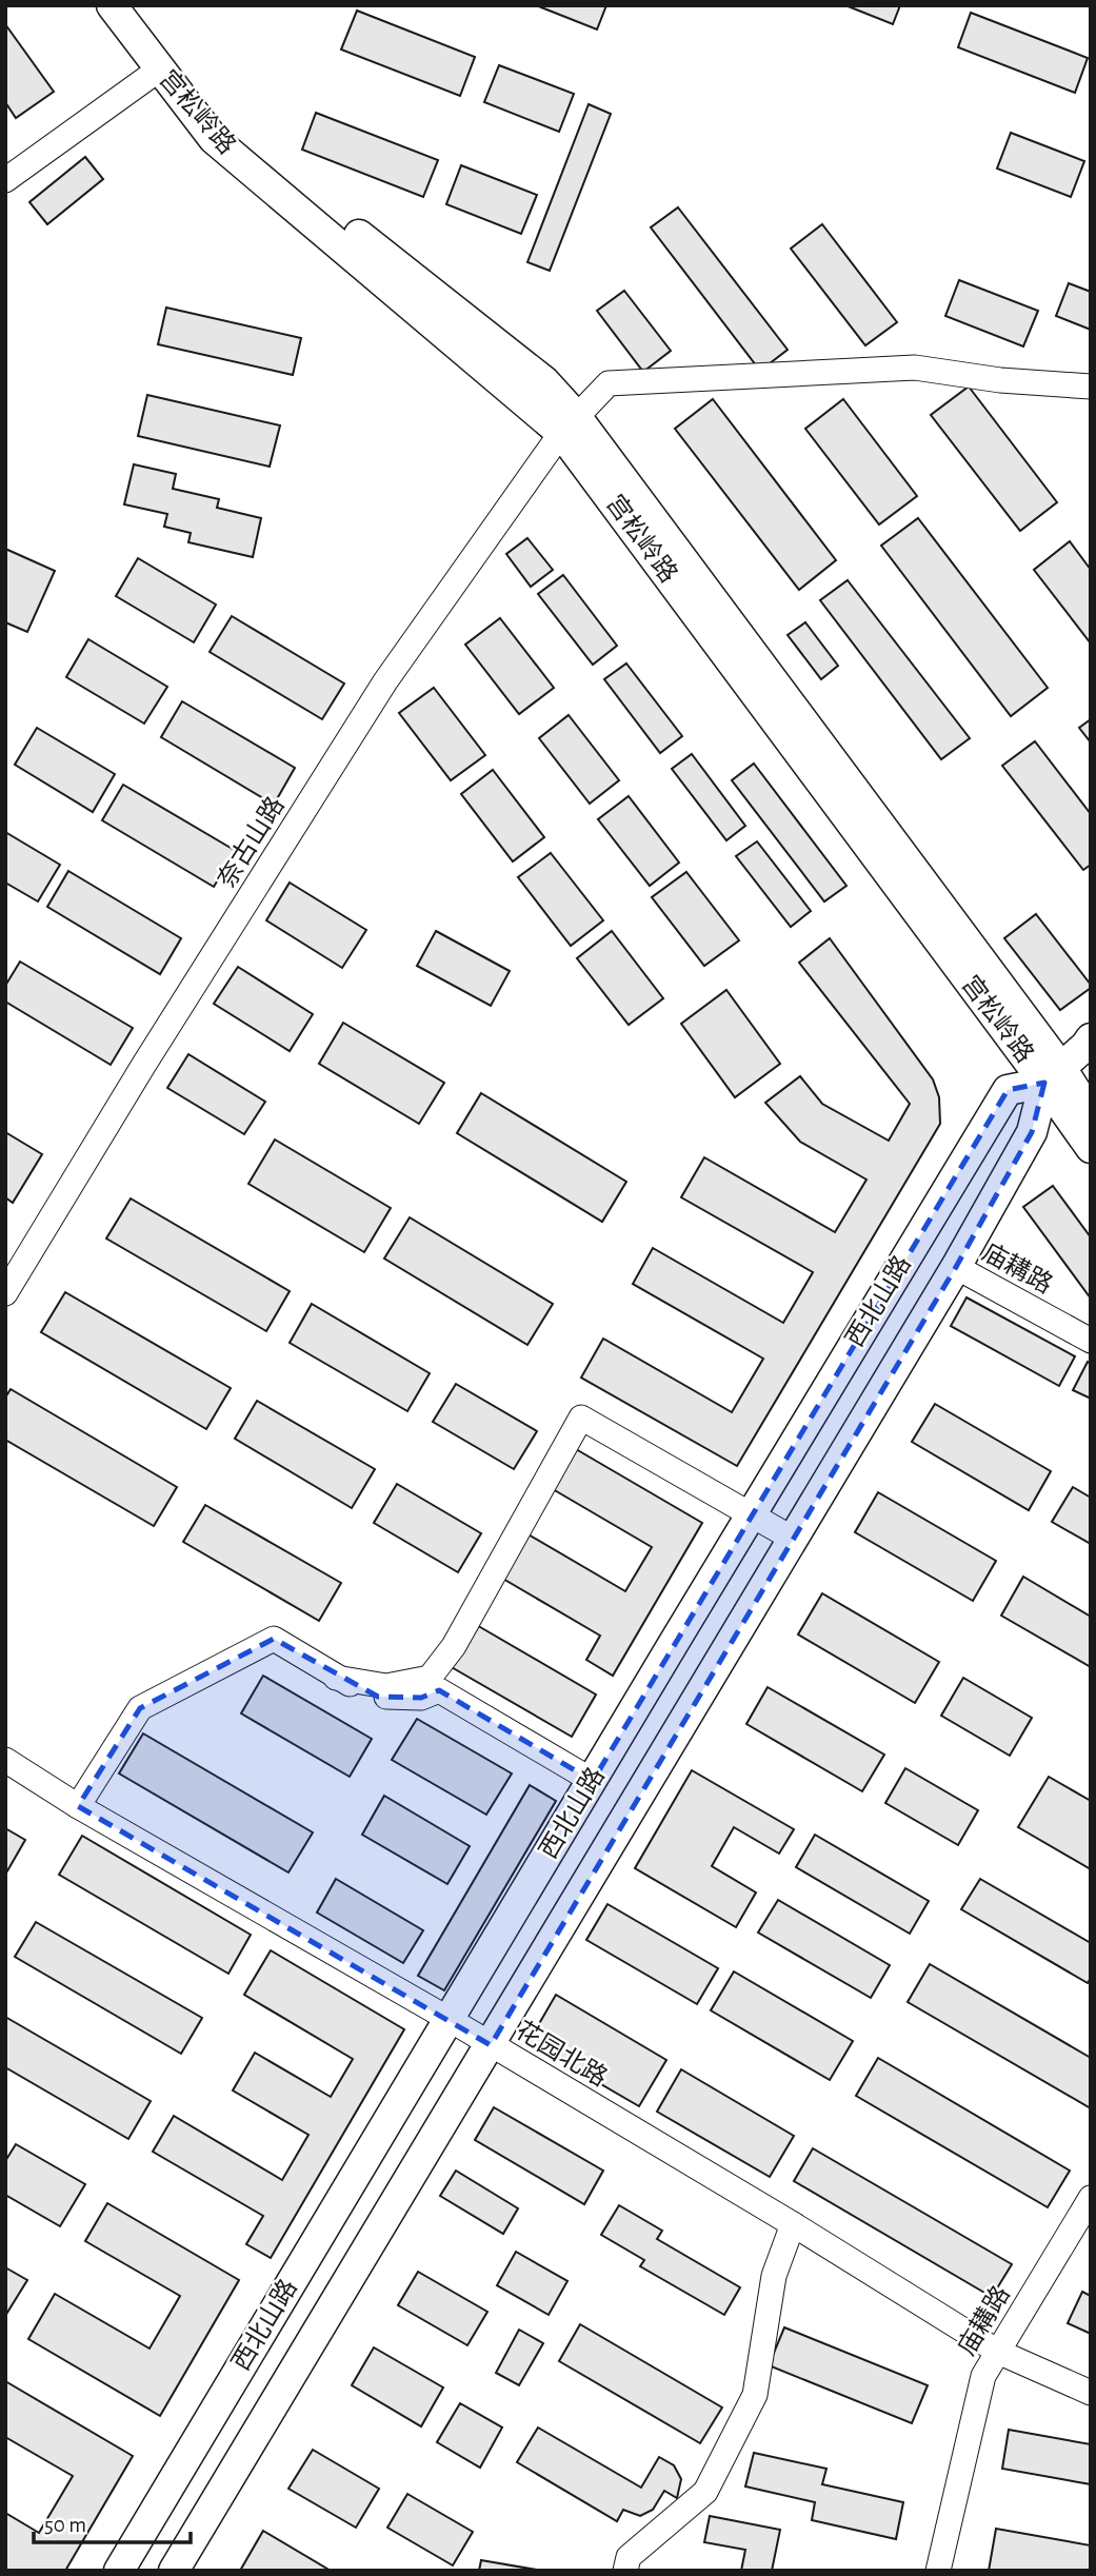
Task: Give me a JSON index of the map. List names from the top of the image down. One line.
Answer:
{"streets":{"main road":["宫松岭路","西北山路"],"street":["奈古山路","庙耩路","花园北路"]},"crossings":[["宫松岭路","奈古山路"],["宫松岭路","西北山路"],["庙耩路","西北山路"],["庙耩路","花园北路"],["西北山路","花园北路"]],"scale_bar":"50 m"}
